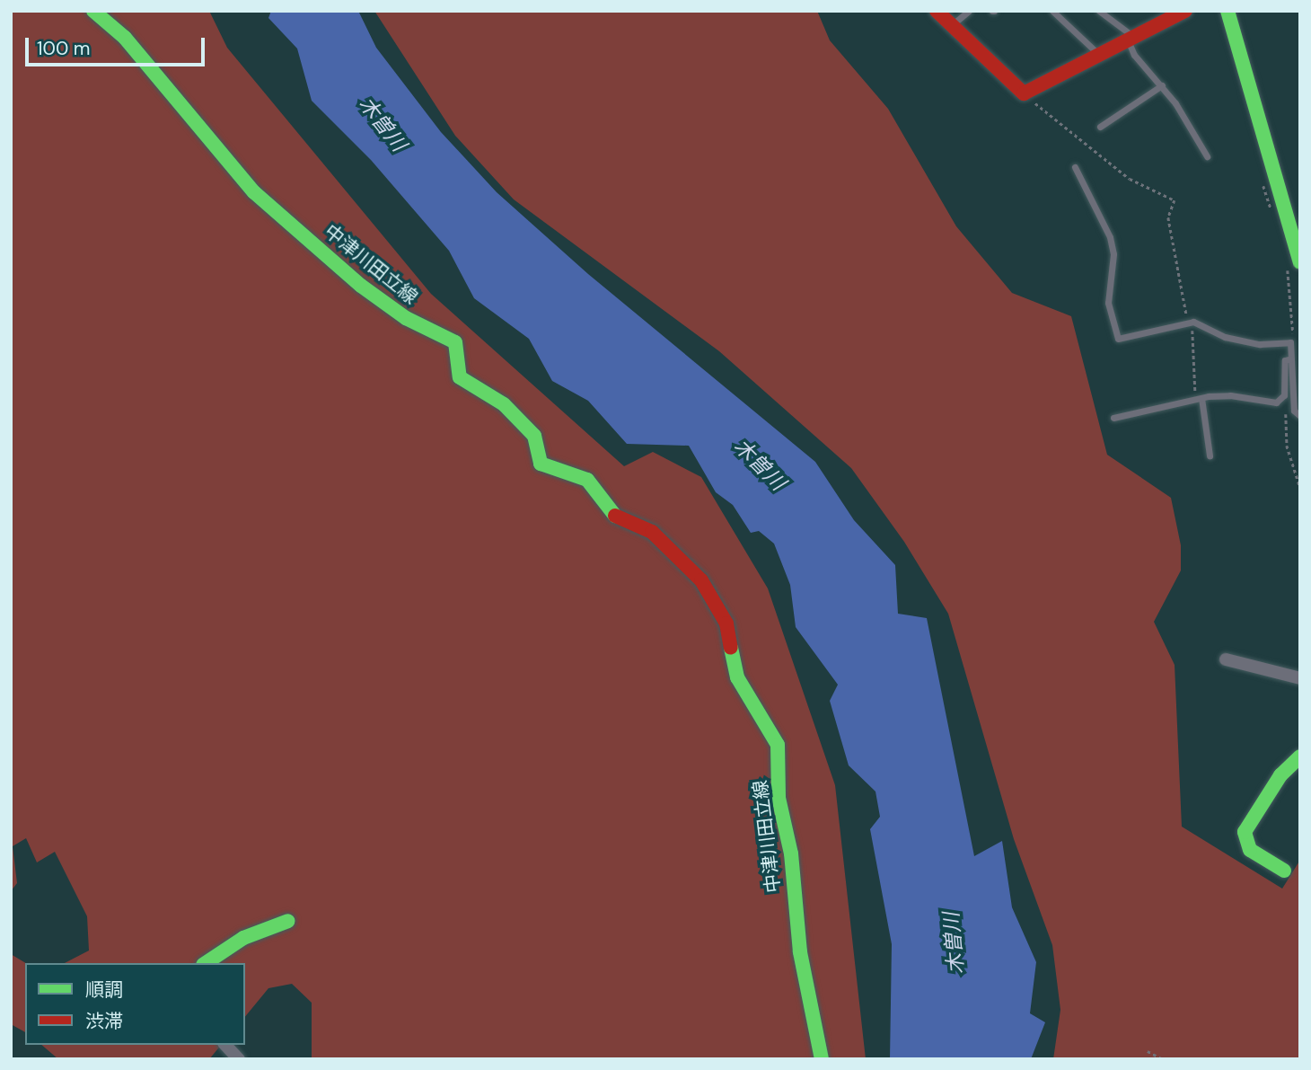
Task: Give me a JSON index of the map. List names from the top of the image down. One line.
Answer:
{"streets":{"main road":["中津川田立線"]},"water":["木曽川"],"legend":["順調","渋滞"],"scale_bar":"100 m"}
